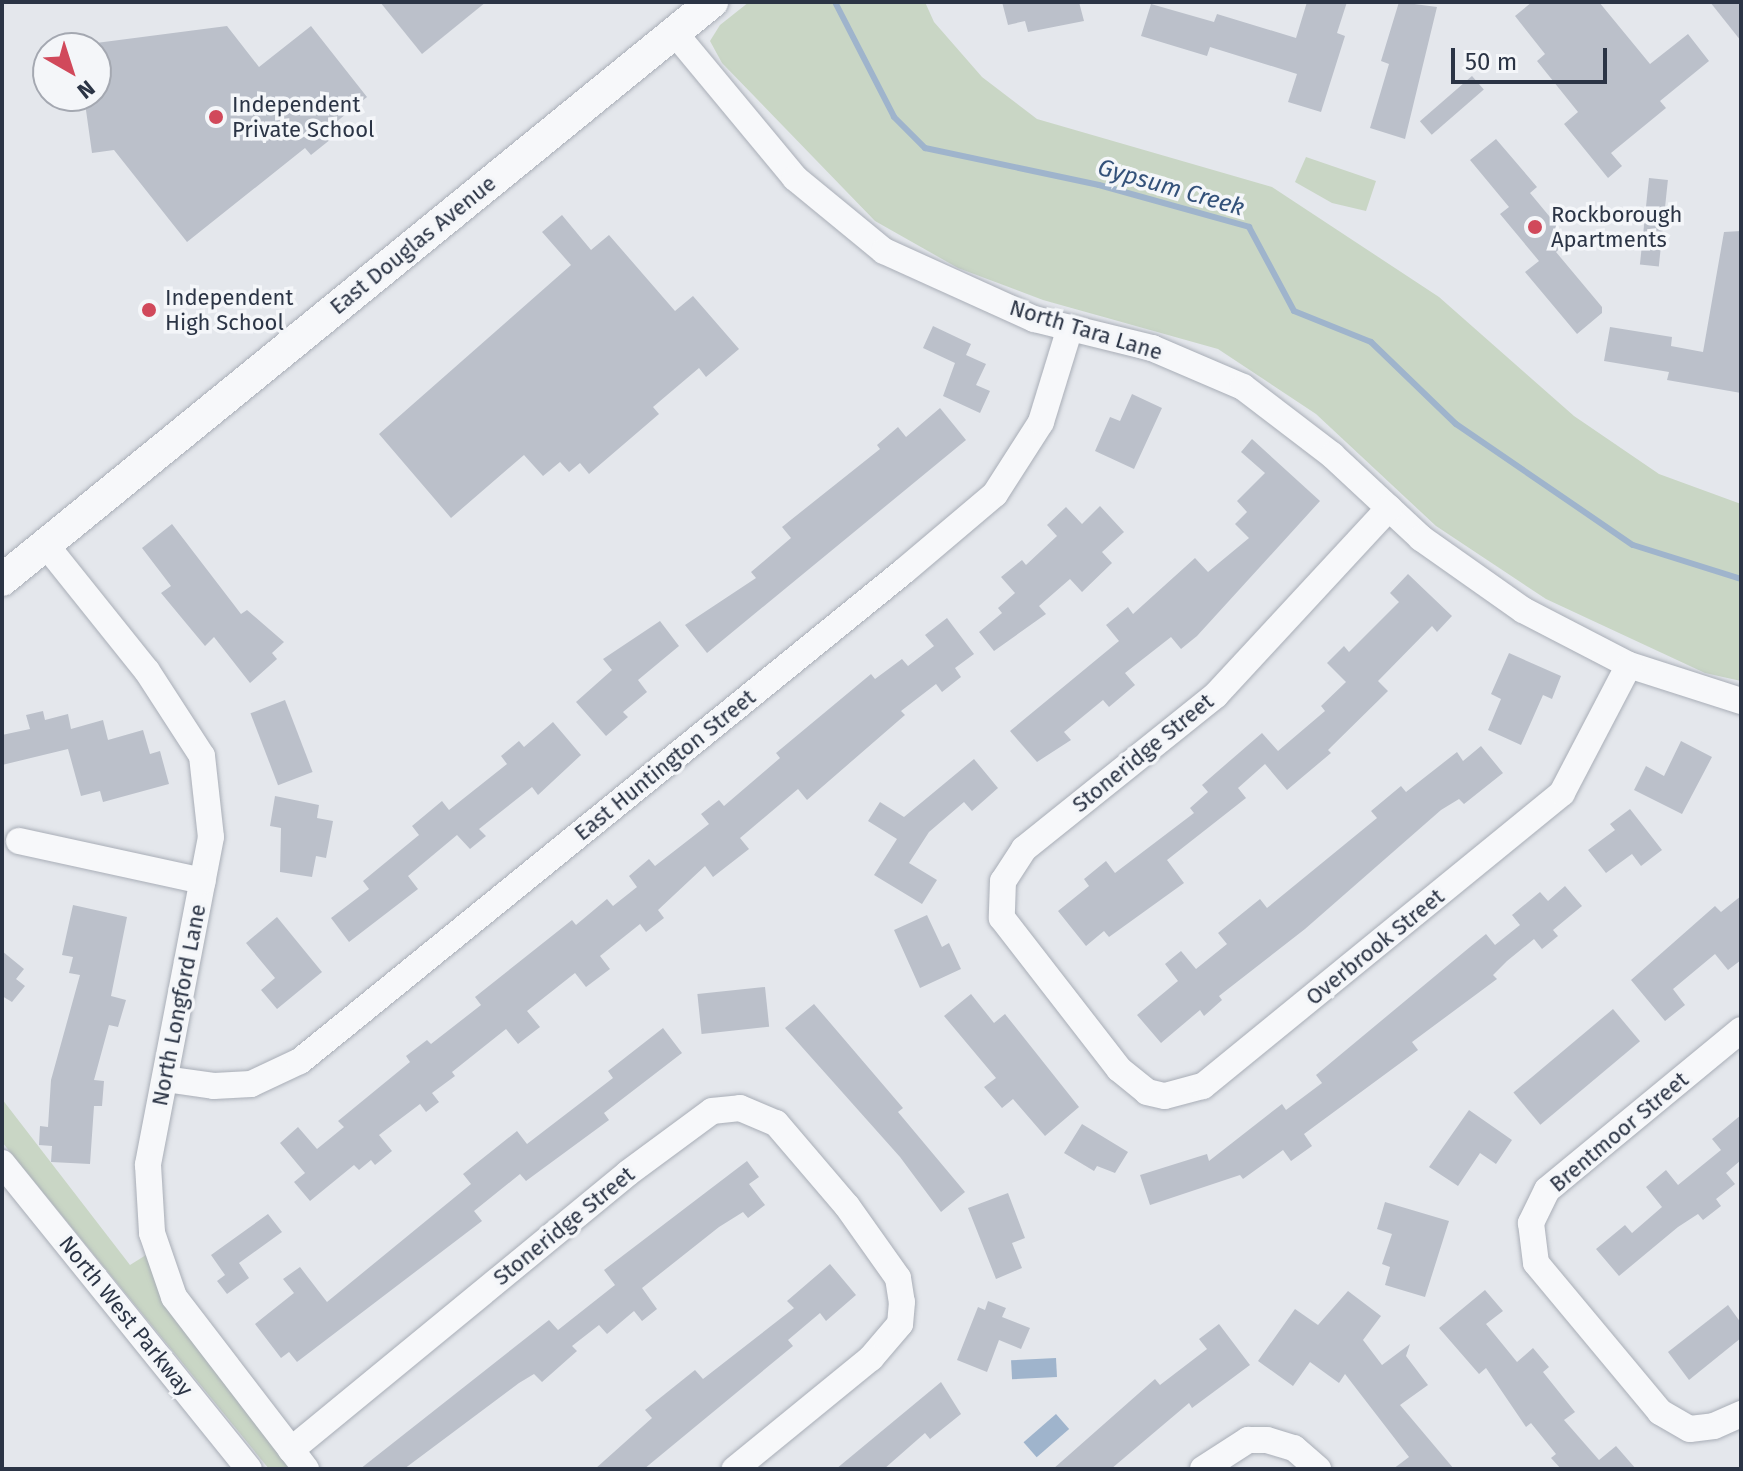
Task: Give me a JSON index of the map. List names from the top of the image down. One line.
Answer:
{"streets":{"street":["East Douglas Avenue","North Tara Lane","Stoneridge Street","East Huntington Street","Overbrook Street","North Longford Lane","Brentmoor Street","North West Parkway"]},"crossings":[["East Douglas Avenue","North Tara Lane"],["East Douglas Avenue","North Longford Lane"],["North Tara Lane","Stoneridge Street"],["North Tara Lane","East Huntington Street"],["North Tara Lane","Overbrook Street"],["Stoneridge Street","Overbrook Street"],["Stoneridge Street","North Longford Lane"],["East Huntington Street","North Longford Lane"]],"water":["Gypsum Creek"],"places":["Independent Private School","Rockborough Apartments","Independent High School"],"scale_bar":"50 m","north":"bottom right"}
